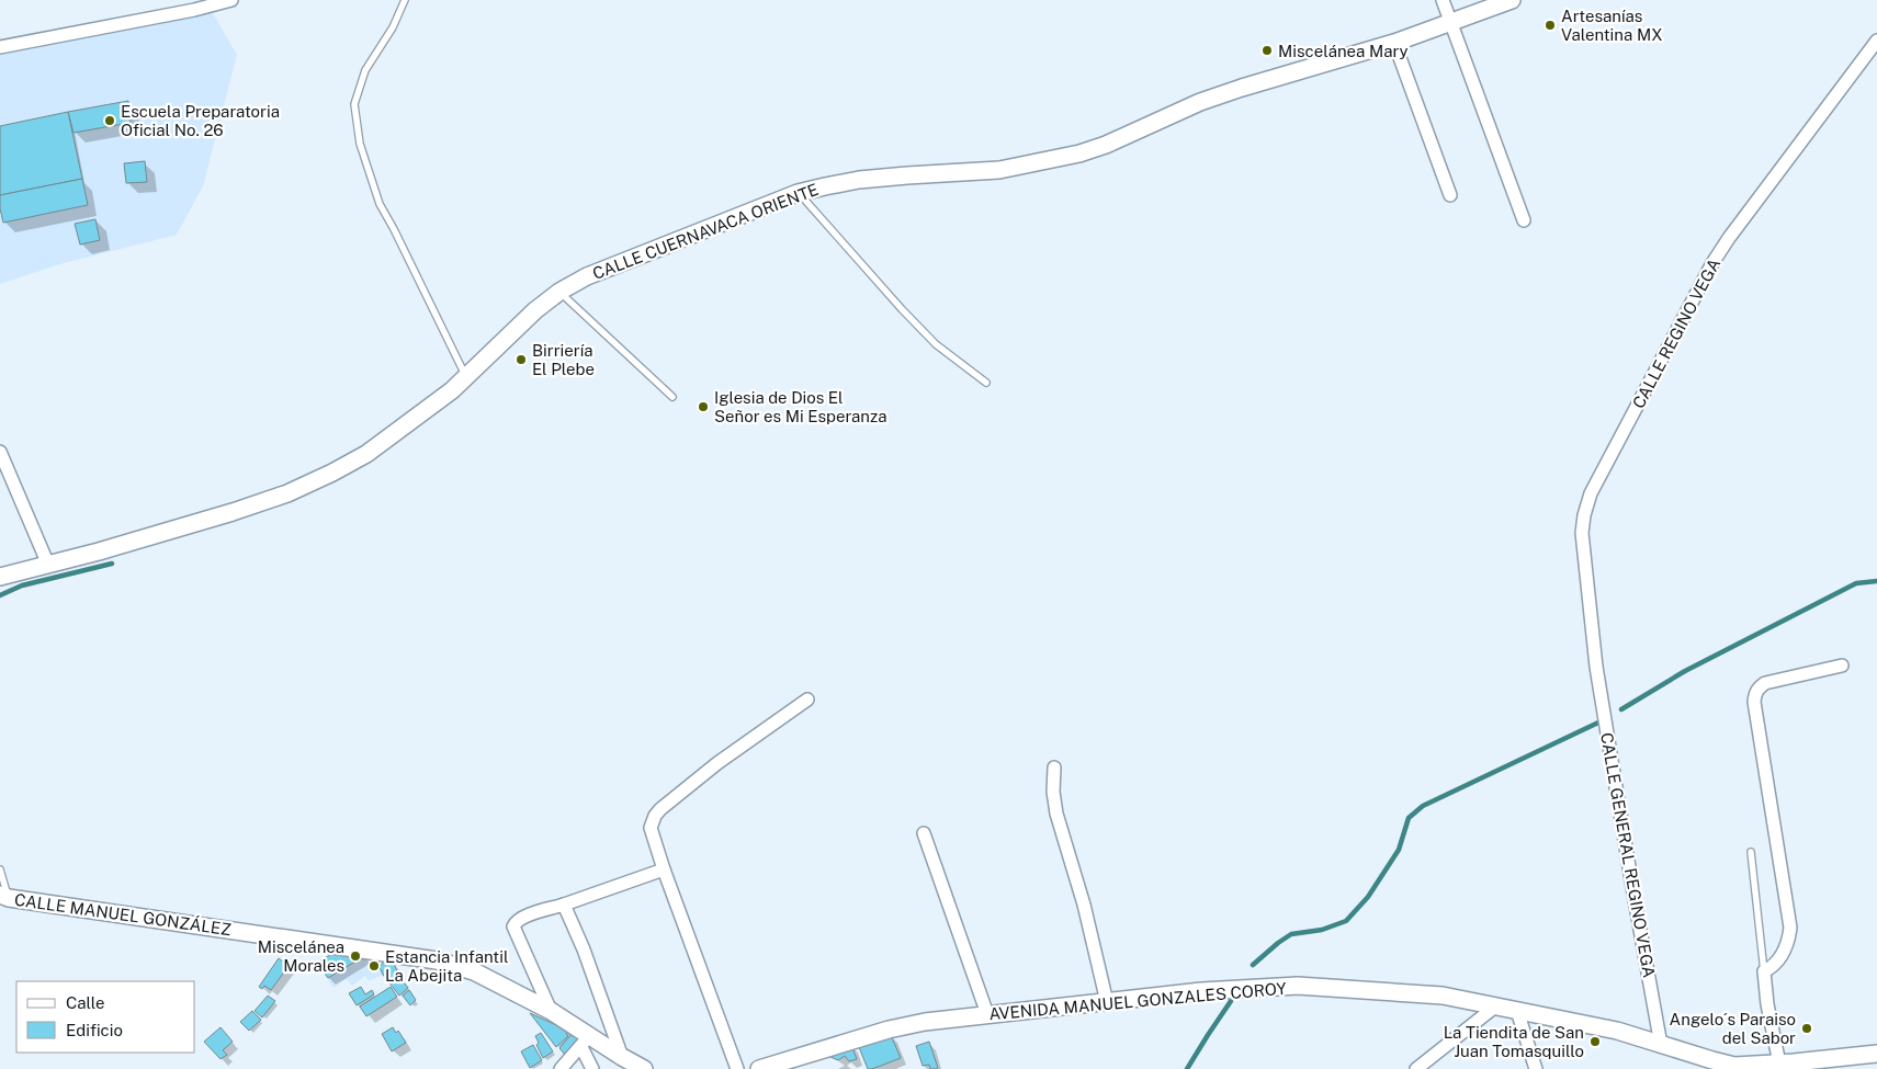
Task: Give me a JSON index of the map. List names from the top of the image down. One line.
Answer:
{"streets":{"main road":["CALLE CUERNAVACA ORIENTE","CALLE MANUEL GONZÁLEZ","AVENIDA MANUEL GONZALES COROY"],"street":["CALLE REGINO VEGA","CALLE GENERAL REGINO VEGA"]},"crossings":[["CALLE REGINO VEGA","CALLE GENERAL REGINO VEGA"],["CALLE GENERAL REGINO VEGA","AVENIDA MANUEL GONZALES COROY"]],"places":["Artesanías Valentina MX","Miscelánea Mary","Escuela Preparatoria Oficial No. 26","Birriería El Plebe","Iglesia de Dios El Señor es Mi Esperanza","Miscelánea Morales","Estancia Infantil La Abejita","Angelo´s Paraiso del Sabor","La Tiendita de San Juan Tomasquillo"],"legend":["Calle","Edificio"]}
